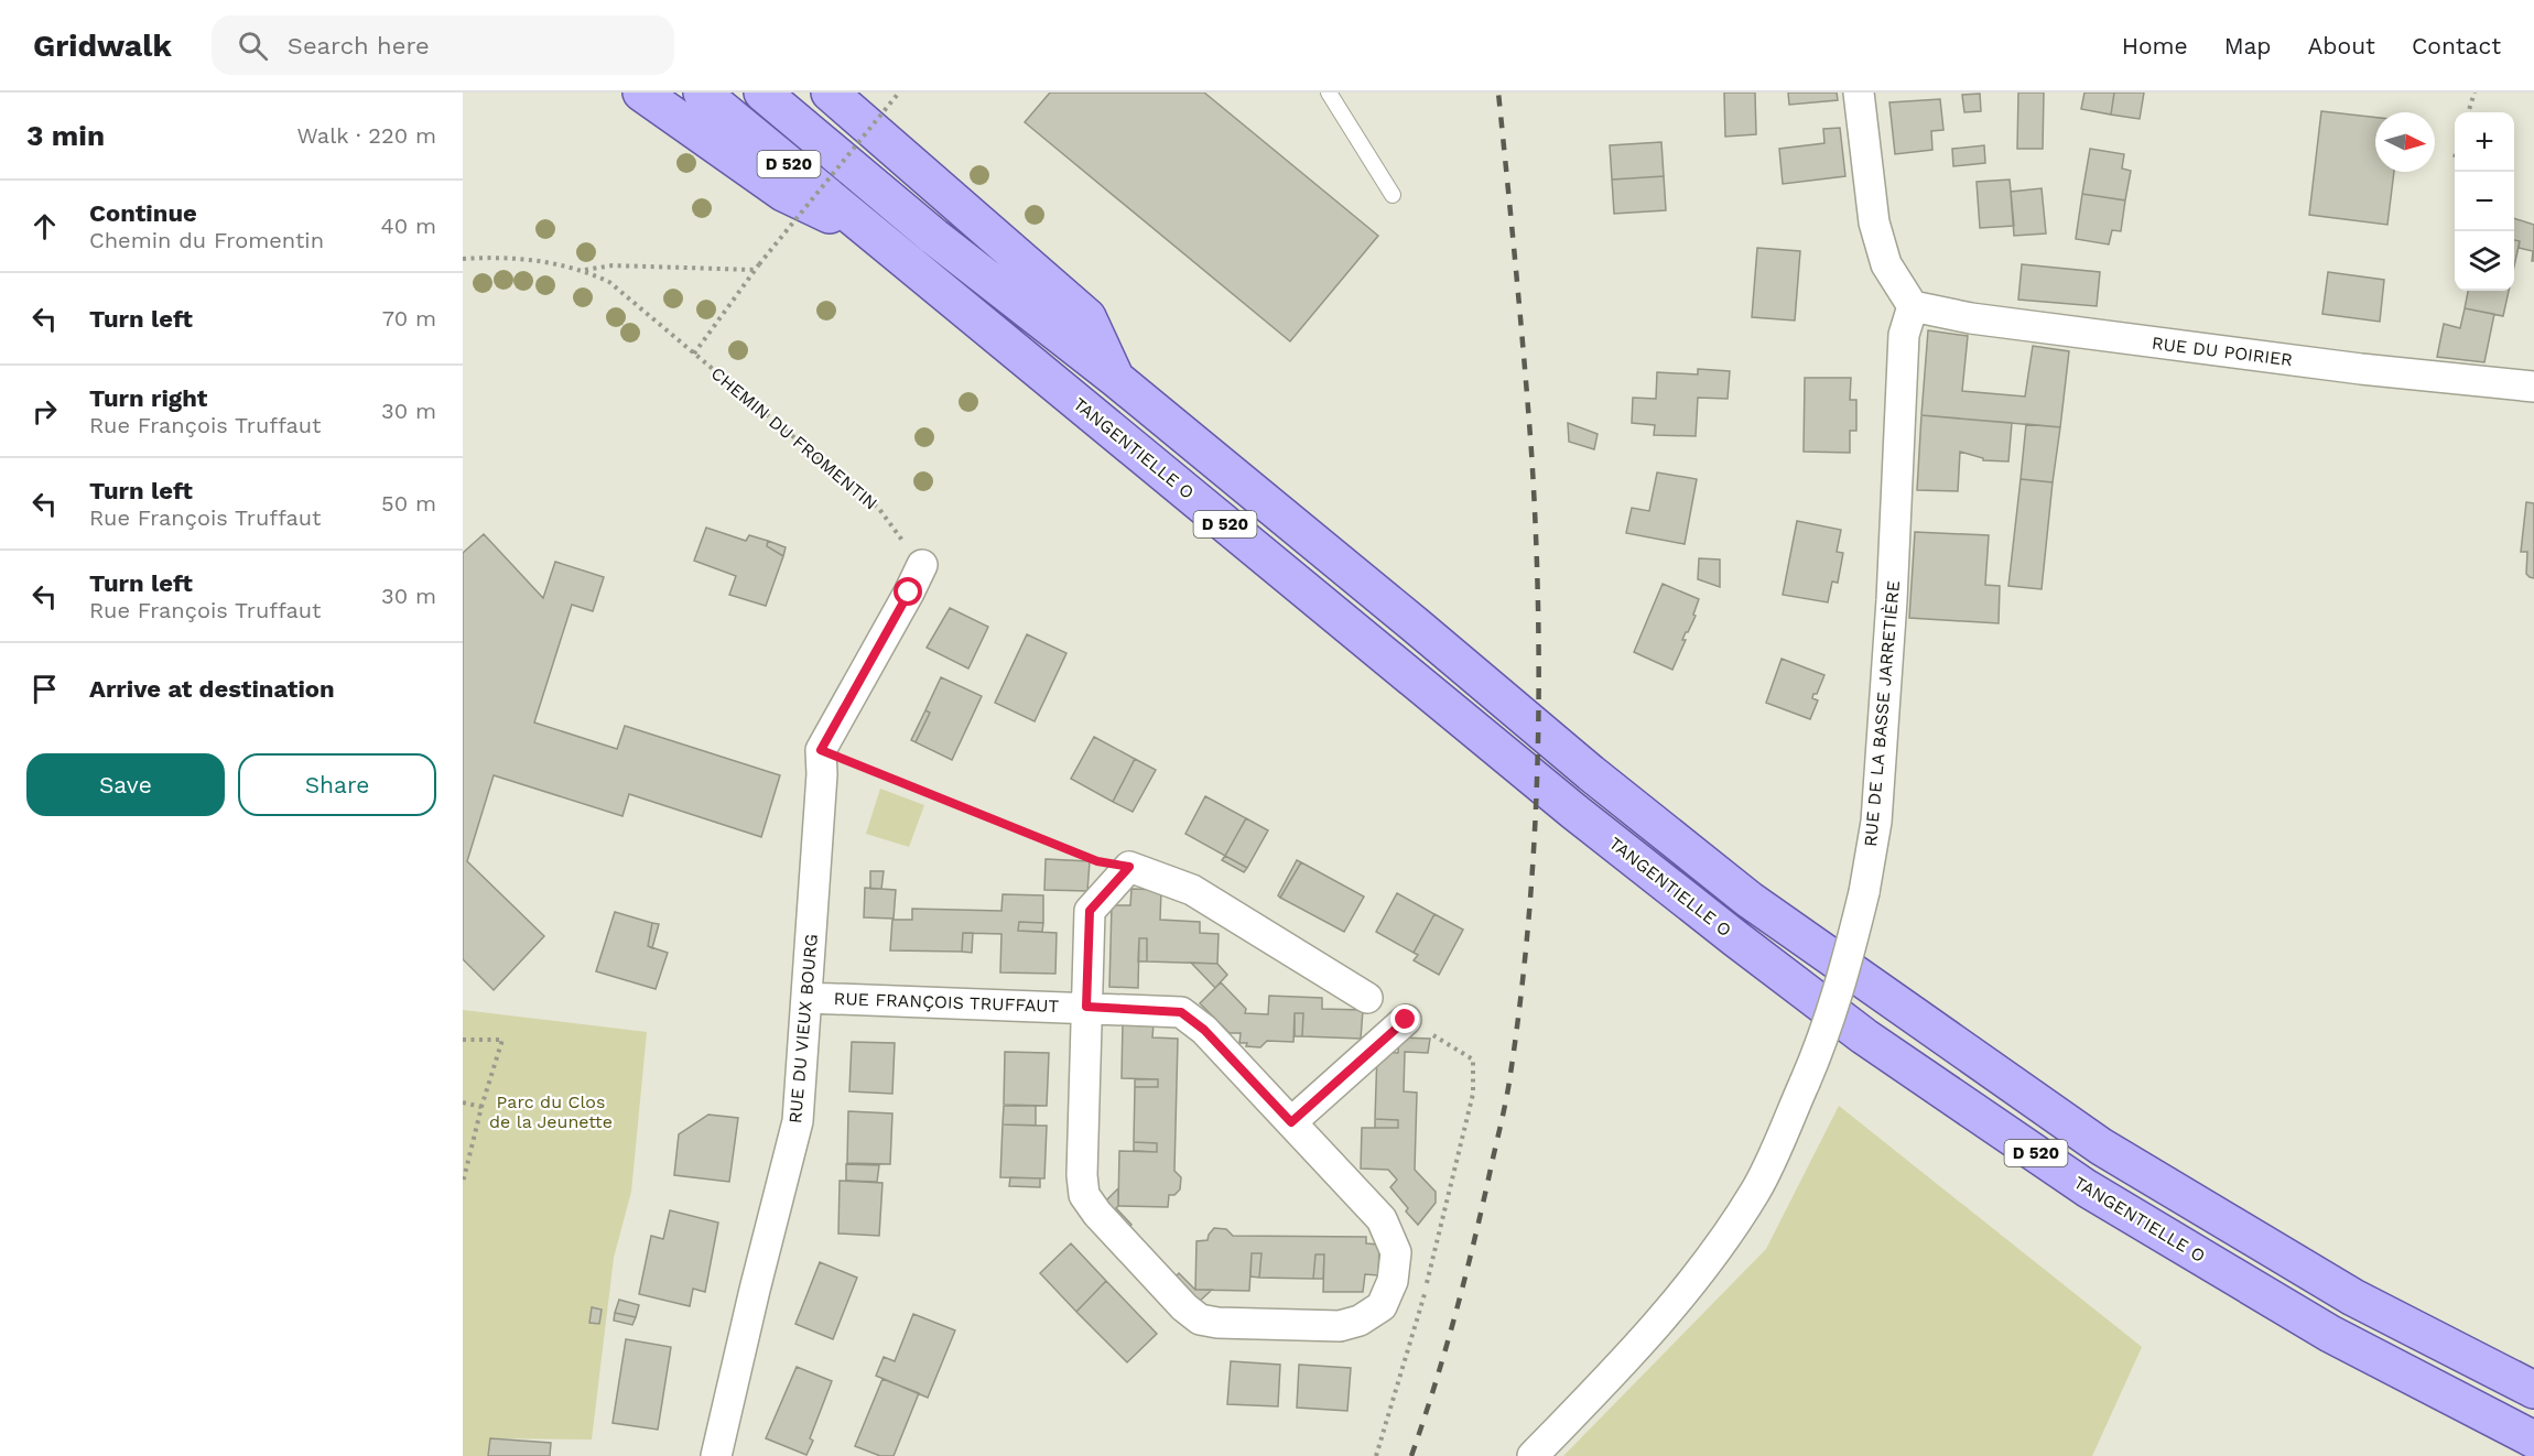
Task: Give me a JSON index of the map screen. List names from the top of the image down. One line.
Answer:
{"streets":{"main road":["D 520","TANGENTIELLE O"],"street":["RUE DU POIRIER","RUE DE LA BASSE JARRETIÈRE","RUE FRANÇOIS TRUFFAUT","RUE DU VIEUX BOURG"],"path":["CHEMIN DU FROMENTIN"]},"crossings":[["D 520","TANGENTIELLE O"],["RUE DU POIRIER","RUE DE LA BASSE JARRETIÈRE"],["RUE FRANÇOIS TRUFFAUT","RUE DU VIEUX BOURG"]],"parks":["Parc du Clos de la Jeunette"],"north":"right","page":{"header":"Gridwalk","search":"Search here","nav":["Home","Map","About","Contact"],"heading":["3 min","Walk · 220 m"],"map_buttons":["+","−"],"list":[["Continue","Chemin du Fromentin","40 m"],["Turn left","70 m"],["Turn right","Rue François Truffaut","30 m"],["Turn left","Rue François Truffaut","50 m"],["Turn left","Rue François Truffaut","30 m"],"Arrive at destination"],"buttons":["Save","Share"]}}
